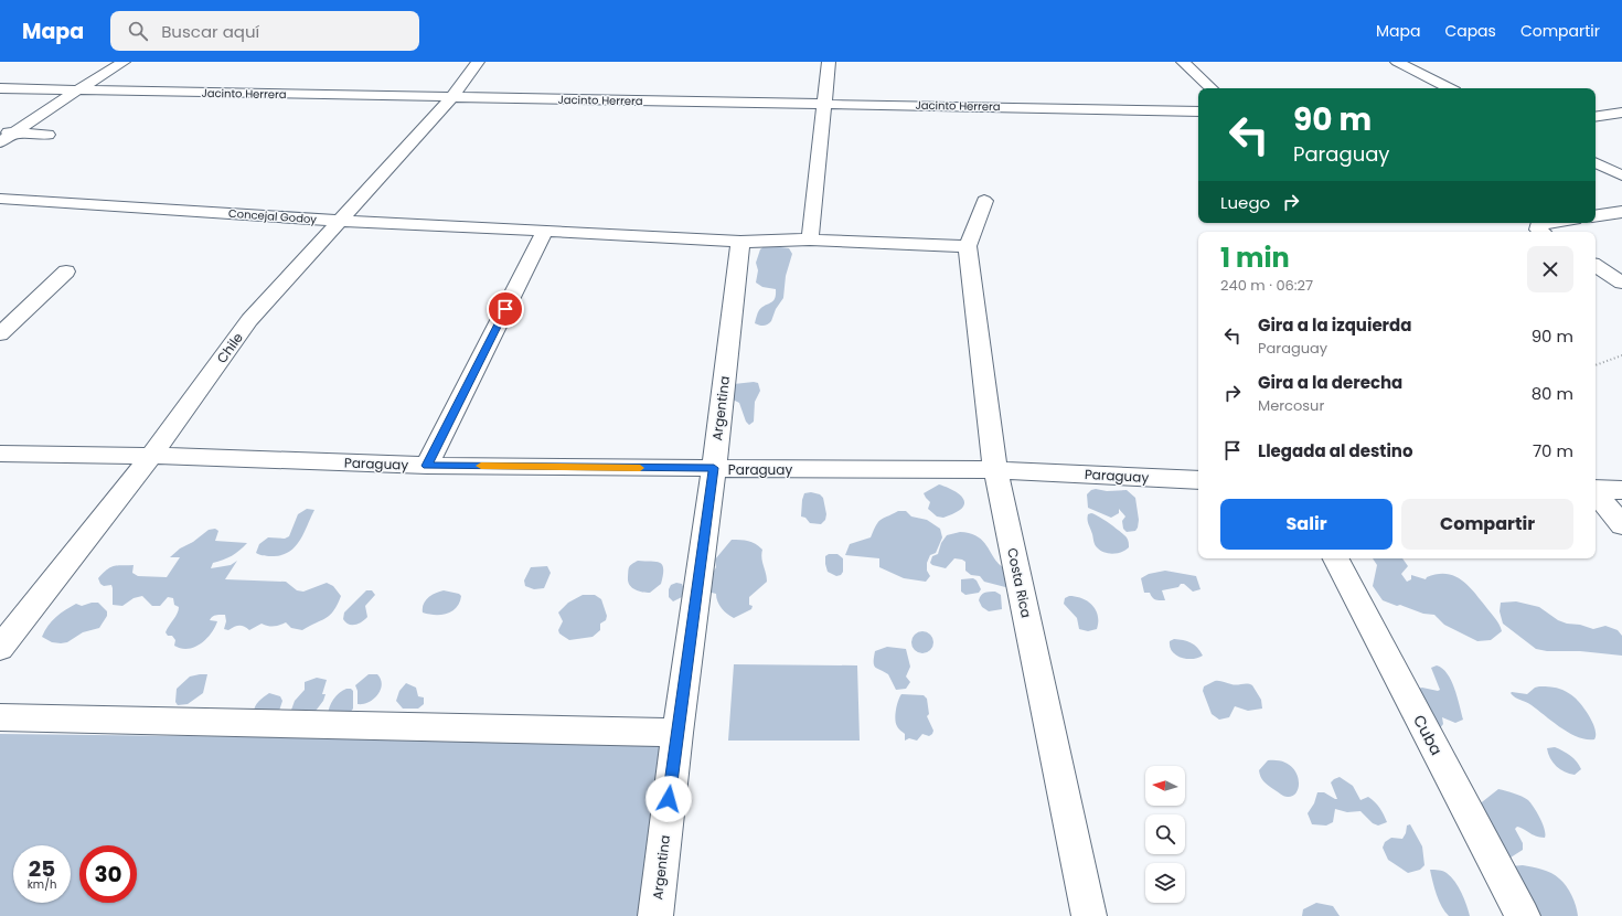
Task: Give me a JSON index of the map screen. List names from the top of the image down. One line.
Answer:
{"streets":{"street":["Jacinto Herrera","Concejal Godoy","Chile","Argentina","Paraguay","Costa Rica","Cuba"]},"crossings":[["Jacinto Herrera","Chile"],["Concejal Godoy","Chile"],["Concejal Godoy","Argentina"],["Concejal Godoy","Costa Rica"],["Chile","Paraguay"],["Argentina","Paraguay"],["Paraguay","Costa Rica"]],"north":"left","page":{"header":"Mapa","search":"Buscar aquí","nav":["Mapa","Capas","Compartir"],"turn":["90 m","Paraguay"],"then":"Luego","heading":["1 min","240 m · 06:27"],"list":[{"name":"Gira a la izquierda","note":"Paraguay","value":"90 m"},{"name":"Gira a la derecha","note":"Mercosur","value":"80 m"},{"name":"Llegada al destino","value":"70 m"}],"buttons":["Salir","Compartir"],"speed":"25 km/h","limit":"30"}}
